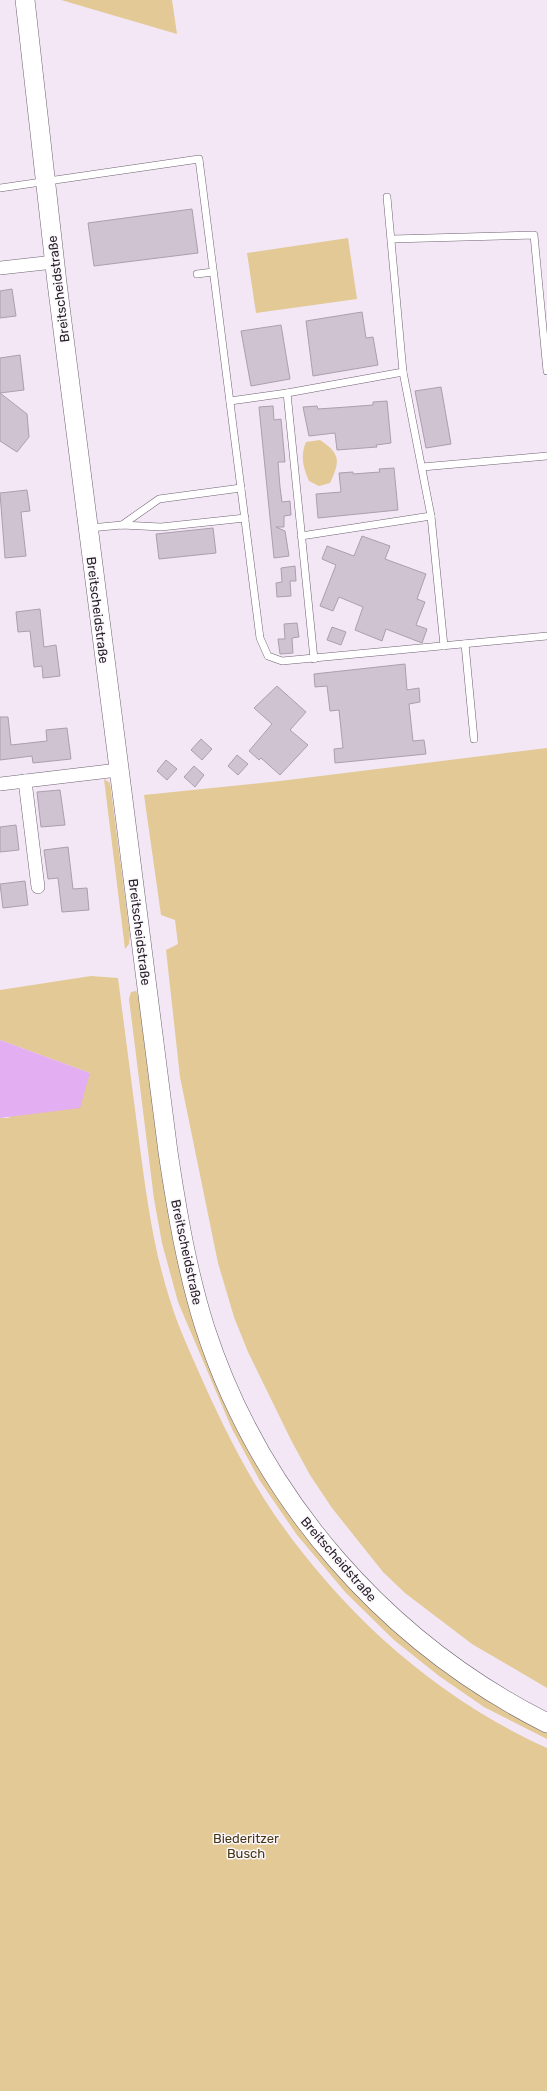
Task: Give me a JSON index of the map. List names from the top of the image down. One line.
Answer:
{"streets":{"street":["Breitscheidstraße"]},"parks":["Biederitzer Busch"]}
